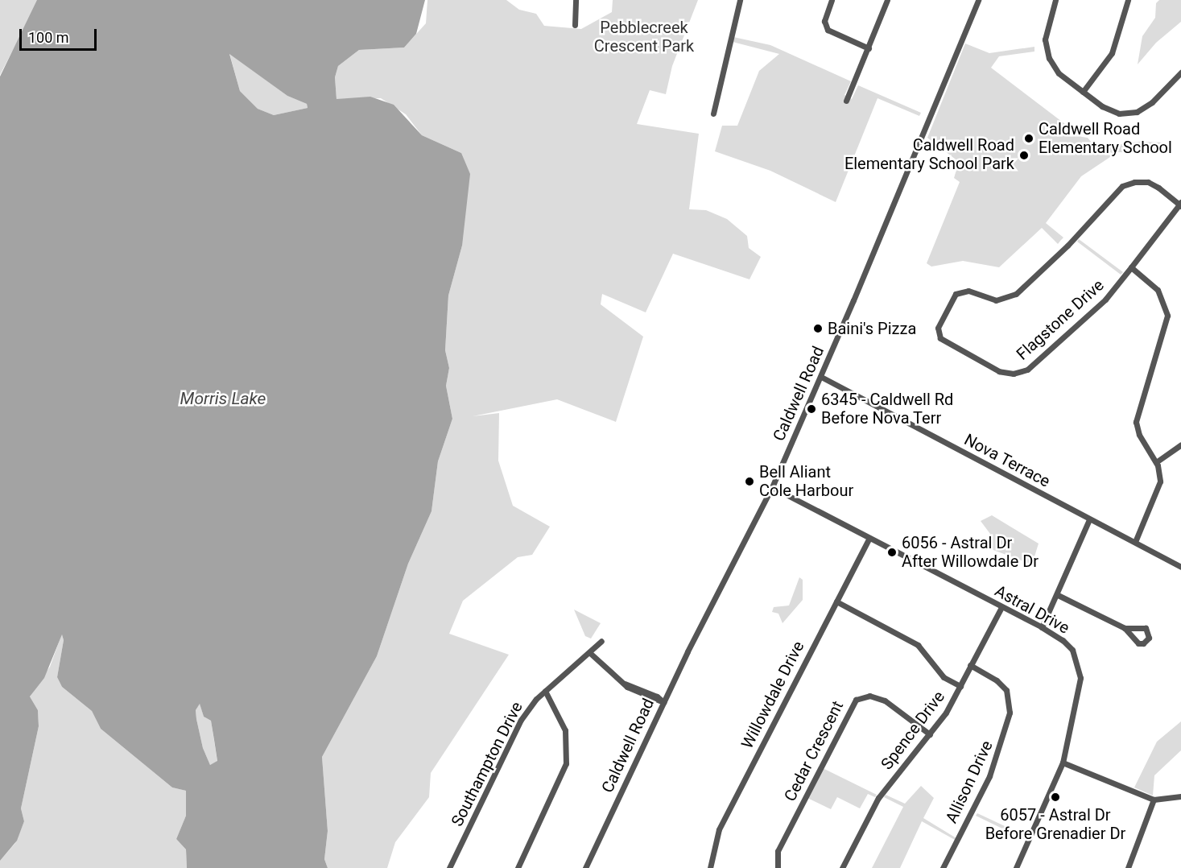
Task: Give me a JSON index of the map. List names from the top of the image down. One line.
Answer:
{"streets":{"street":["Flagstone Drive","Caldwell Road","Nova Terrace","Astral Drive","Willowdale Drive","Spence Drive","Cedar Crescent","Southampton Drive","Allison Drive"]},"crossings":[["Caldwell Road","Nova Terrace"],["Caldwell Road","Astral Drive"],["Astral Drive","Willowdale Drive"],["Astral Drive","Spence Drive"],["Spence Drive","Cedar Crescent"],["Spence Drive","Allison Drive"]],"water":["Morris Lake"],"parks":["Pebblecreek Crescent Park"],"places":["Caldwell Road Elementary School","Caldwell Road Elementary School Park","Baini's Pizza","6345 - Caldwell Rd Before Nova Terr","Bell Aliant Cole Harbour","6056 - Astral Dr After Willowdale Dr","6057 - Astral Dr Before Grenadier Dr"],"scale_bar":"100 m"}
